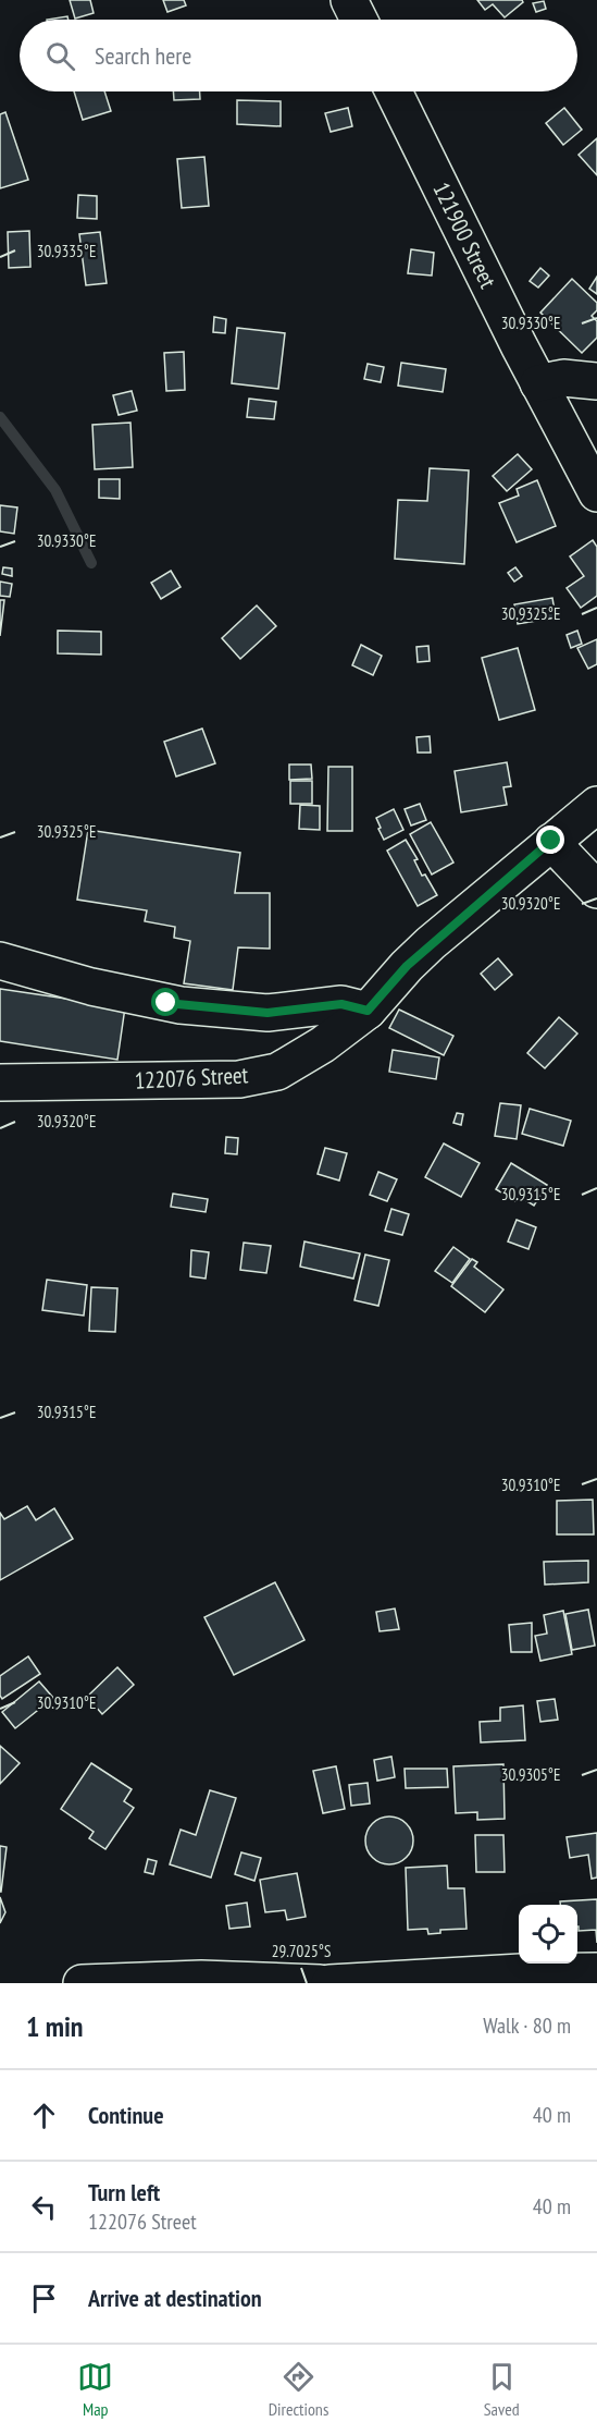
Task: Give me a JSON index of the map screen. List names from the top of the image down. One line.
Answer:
{"streets":{"street":["121900 Street","122076 Street"]},"page":{"search":"Search here","heading":["1 min","Walk · 80 m"],"list":[["Continue","40 m"],["Turn left","122076 Street","40 m"],"Arrive at destination"],"nav":["Map","Directions","Saved"]},"coordinates":["30.9335°E","30.9330°E","30.9325°E","30.9320°E","30.9315°E","30.9310°E","30.9305°E","29.7025°S"]}
